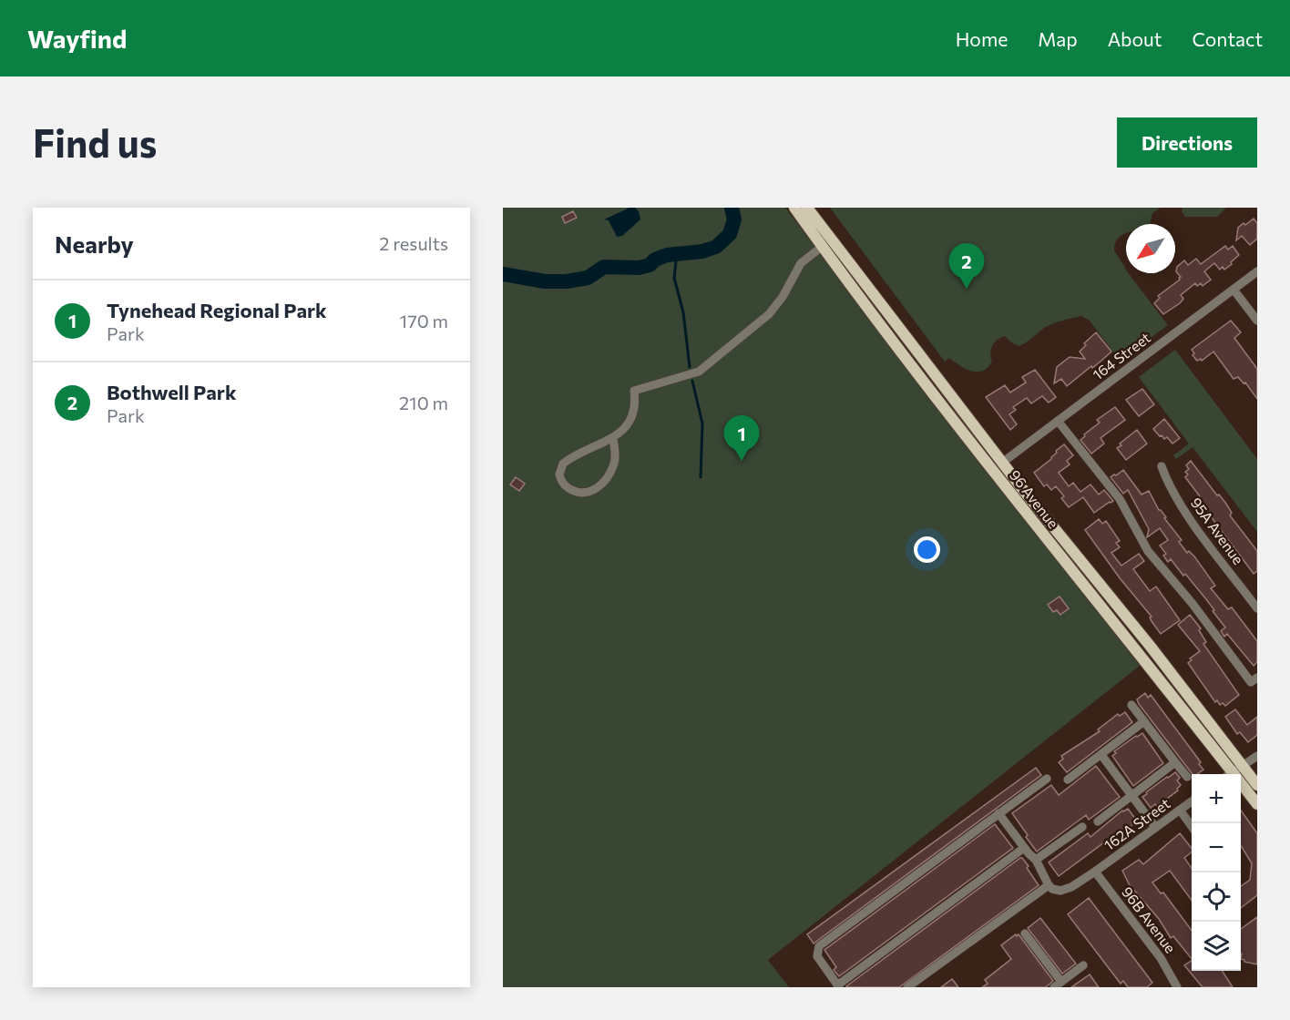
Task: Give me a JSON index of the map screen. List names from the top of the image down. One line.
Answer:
{"streets":{"main road":["96 Avenue"],"street":["164 Street","95A Avenue","162A Street","96B Avenue"]},"crossings":[["164 Street","96 Avenue"],["162A Street","96B Avenue"]],"north":"bottom left","page":{"header":"Wayfind","nav":["Home","Map","About","Contact"],"buttons":"Directions","title":"Find us","heading":["Nearby","2 results"],"pins":["2","1"],"list":[{"mark":"1","name":"Tynehead Regional Park","note":"Park","value":"170 m"},{"mark":"2","name":"Bothwell Park","note":"Park","value":"210 m"}],"map_buttons":["+","−"]}}
